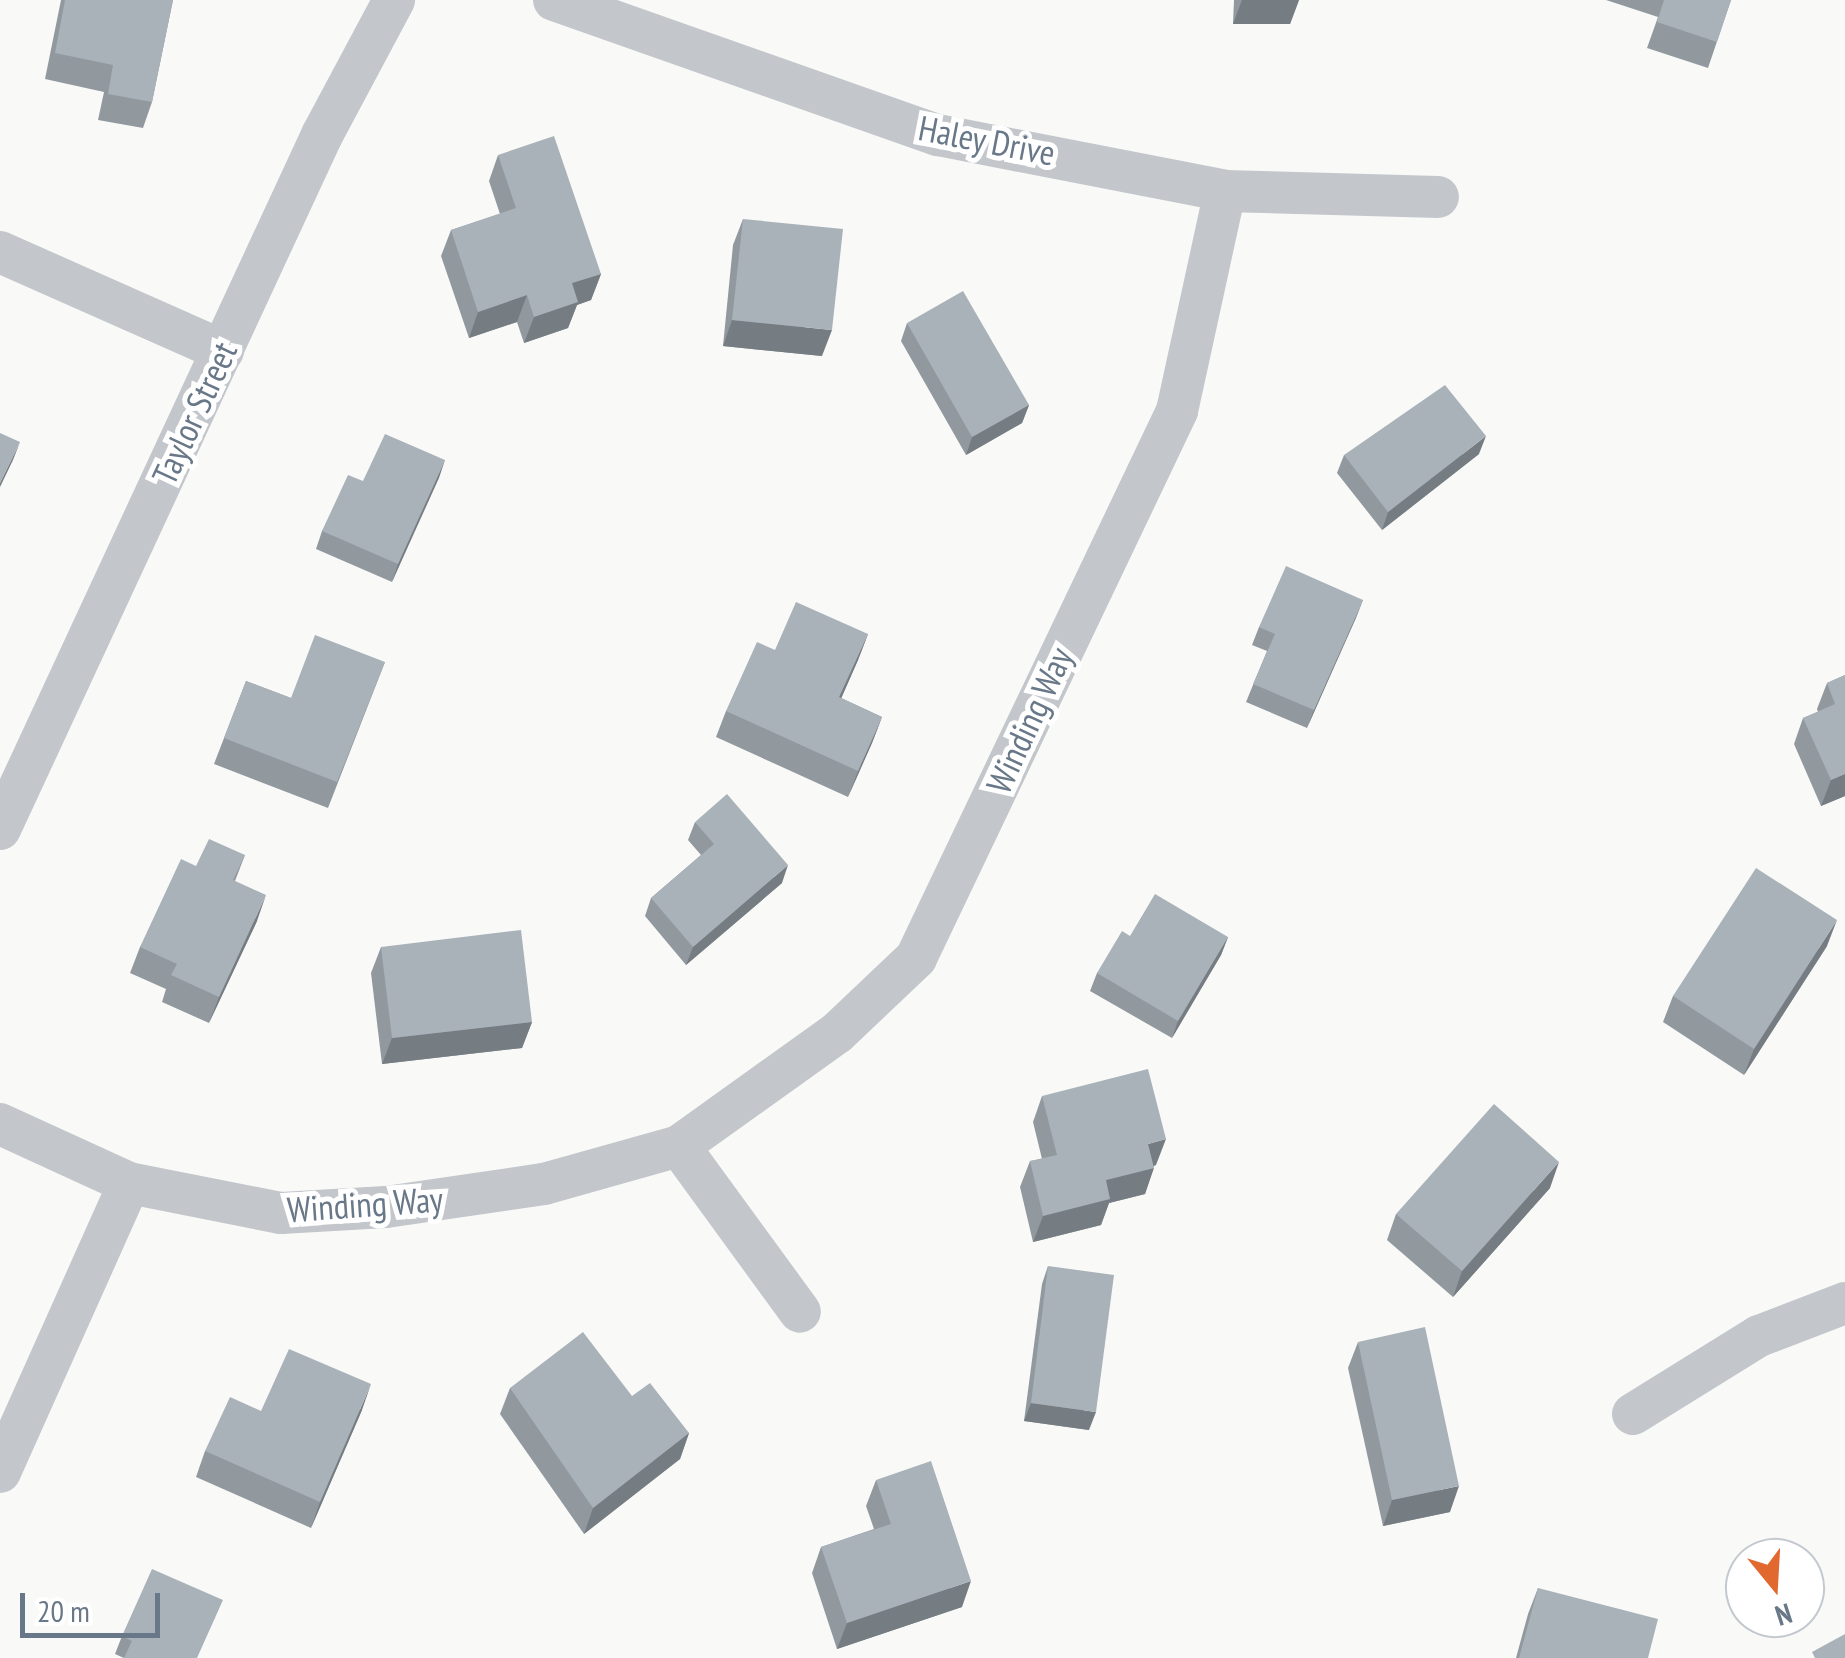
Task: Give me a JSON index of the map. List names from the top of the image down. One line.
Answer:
{"streets":{"street":["Haley Drive","Taylor Street","Winding Way"]},"crossings":[["Haley Drive","Winding Way"]],"scale_bar":"20 m","north":"bottom"}
